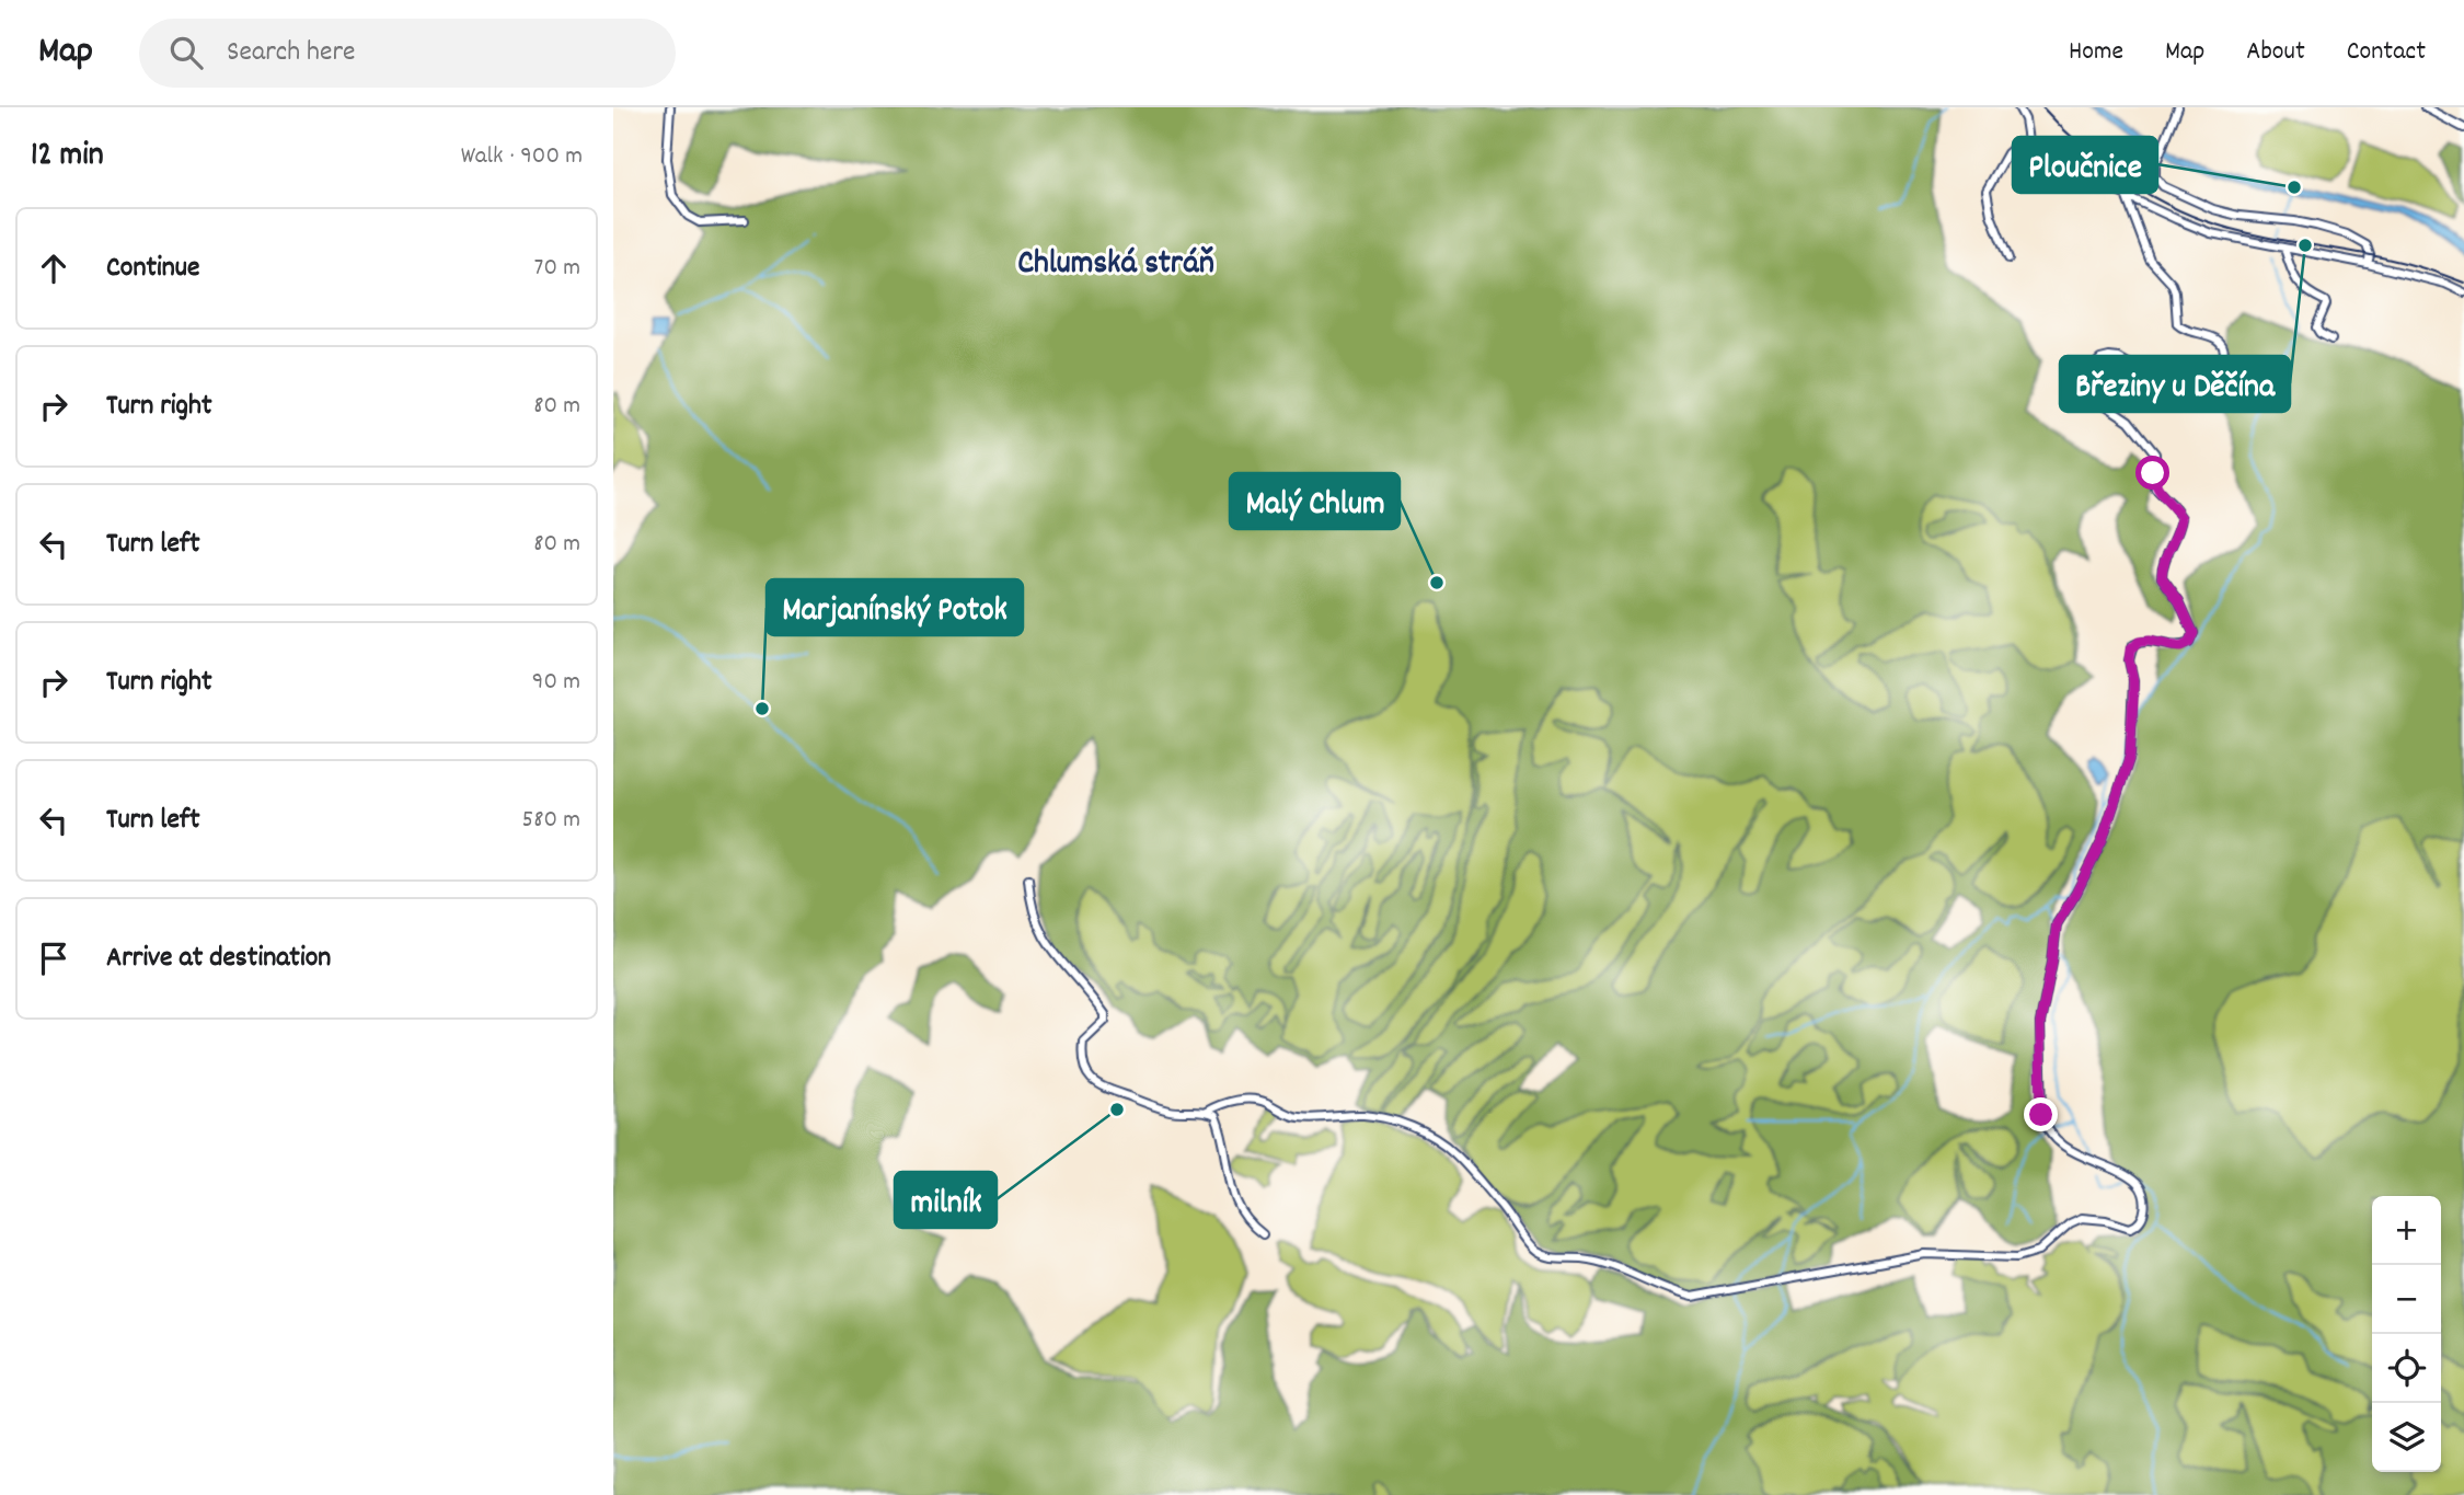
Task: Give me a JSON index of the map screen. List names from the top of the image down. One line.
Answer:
{"districts":["Chlumská stráň"],"places":["Ploučnice","Březiny u Děčína","Malý Chlum","Marjanínský Potok","milník"],"page":{"header":"Map","search":"Search here","nav":["Home","Map","About","Contact"],"heading":["12 min","Walk · 900 m"],"list":[["Continue","70 m"],["Turn right","80 m"],["Turn left","80 m"],["Turn right","90 m"],["Turn left","580 m"],"Arrive at destination"],"map_buttons":["+","−"]}}
